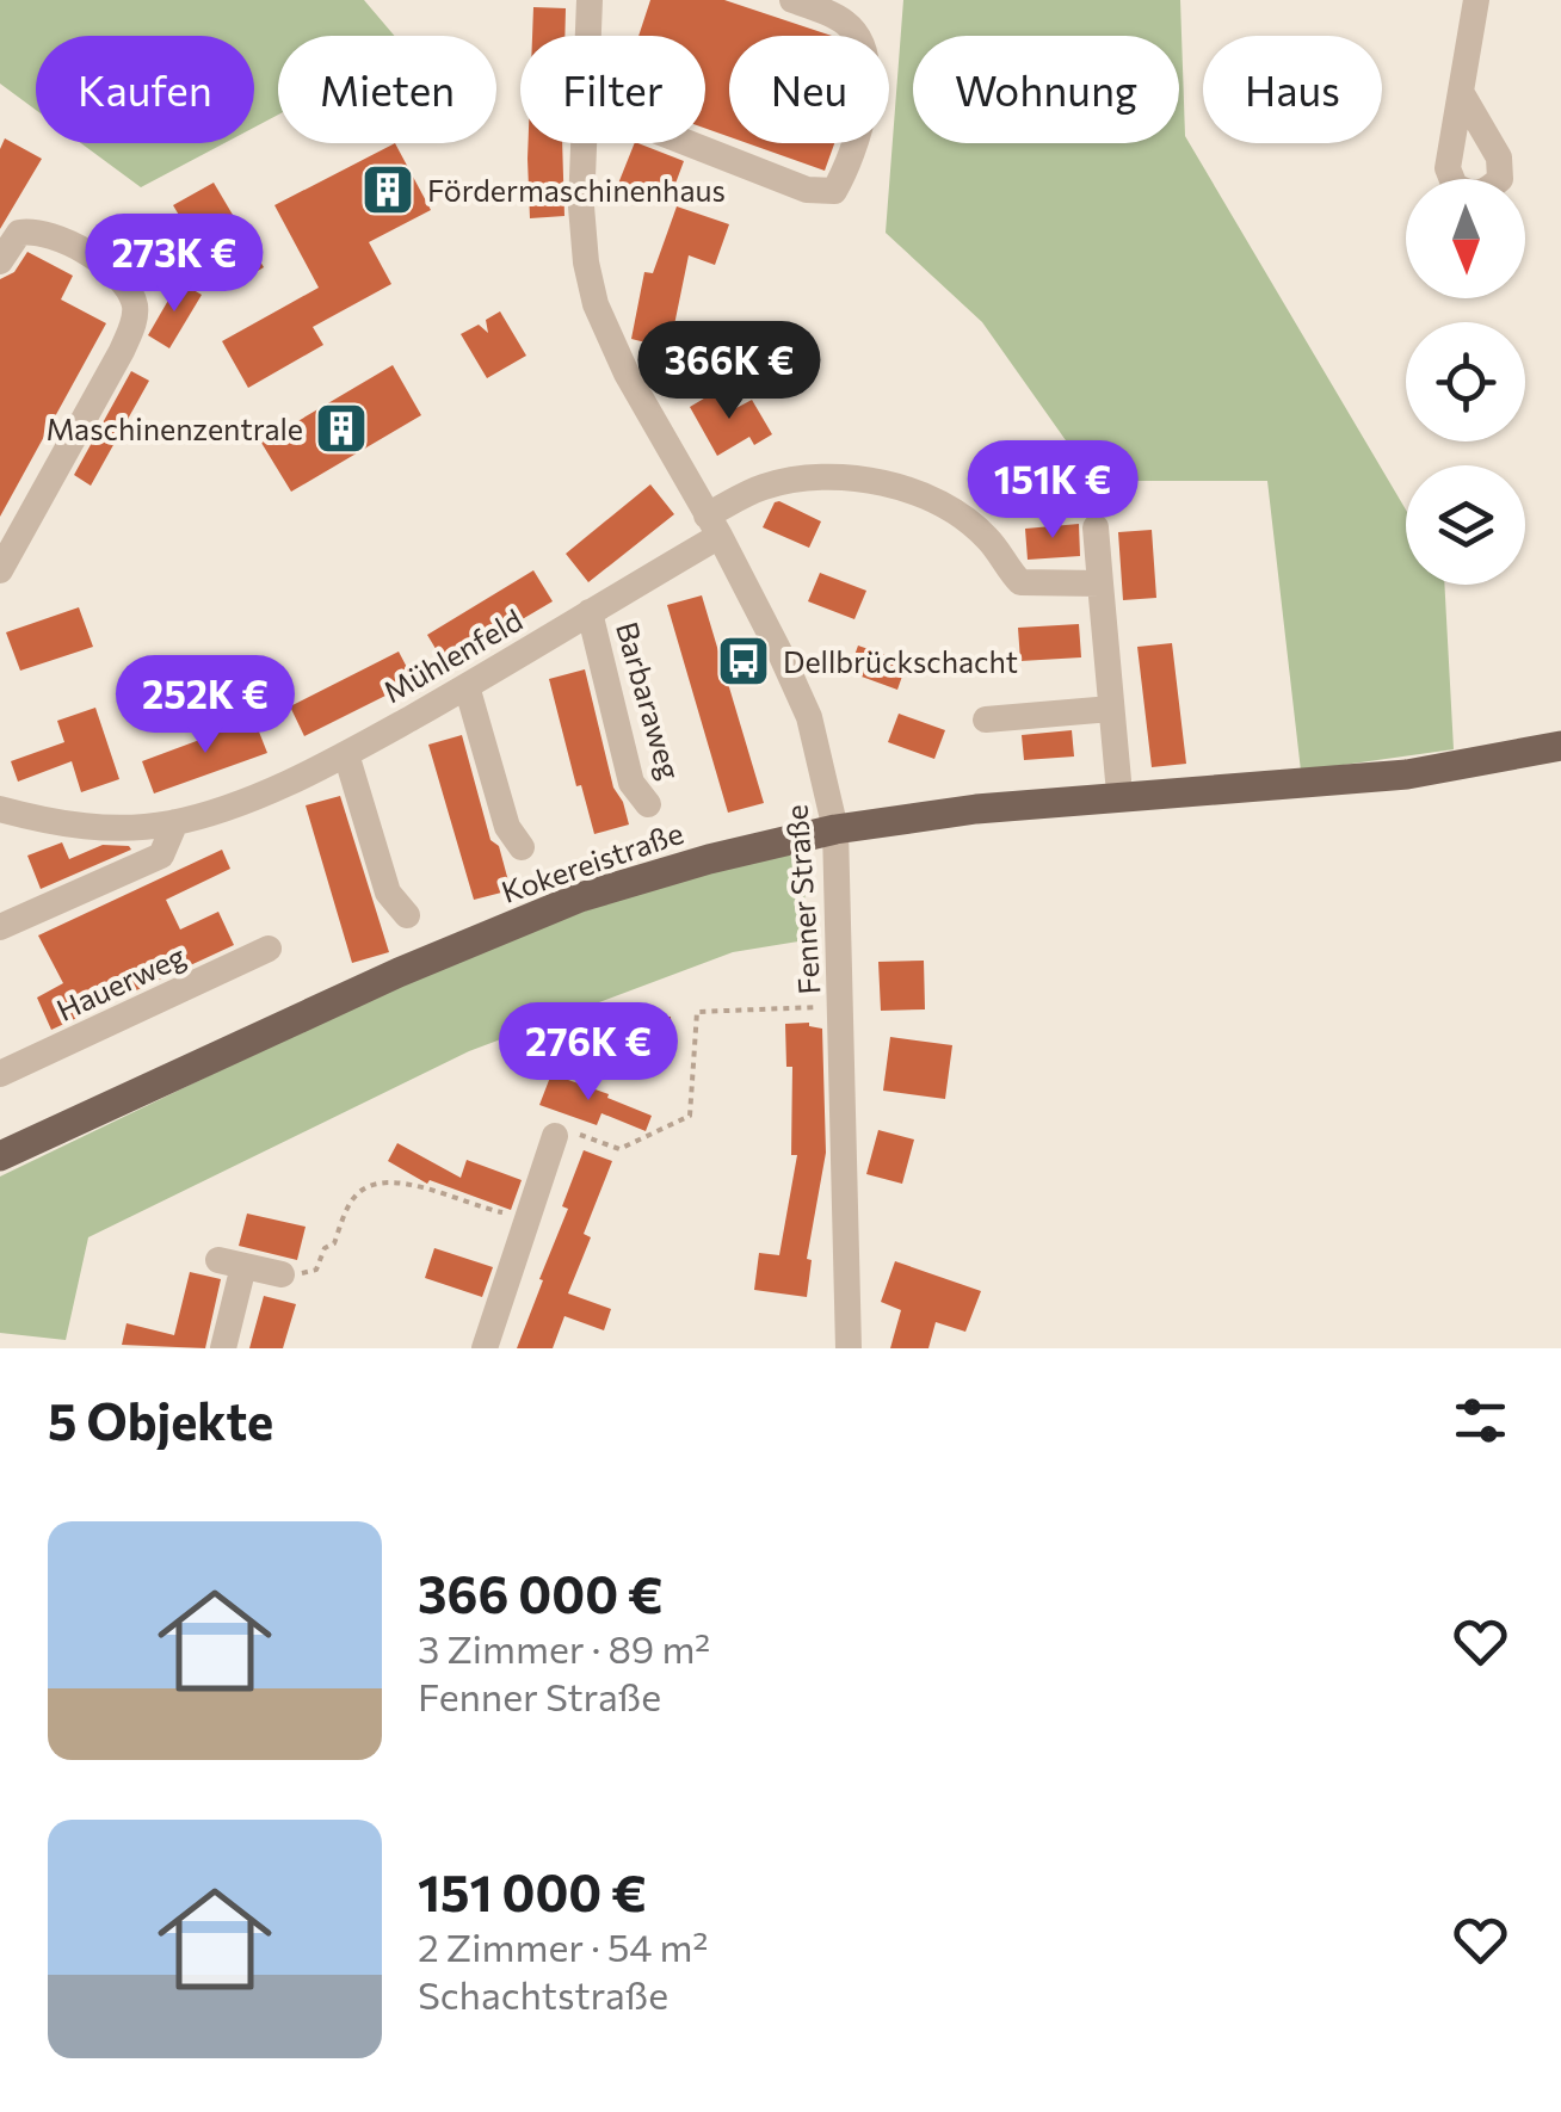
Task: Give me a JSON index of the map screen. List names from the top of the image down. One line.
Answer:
{"streets":{"main road":["Kokereistraße"],"street":["Mühlenfeld","Barbaraweg","Fenner Straße","Hauerweg"]},"crossings":[["Mühlenfeld","Barbaraweg"],["Mühlenfeld","Fenner Straße"],["Kokereistraße","Fenner Straße"]],"places":{"building":["Fördermaschinenhaus","Maschinenzentrale"],"bus stop":["Dellbrückschacht"]},"north":"bottom","page":{"chip":["Kaufen","Mieten","Filter","Neu","Wohnung","Haus"],"price":["273K €","366K €","151K €","252K €","276K €"],"heading":"5 Objekte","list":[{"name":"366 000 €","note":"3 Zimmer · 89 m² · Fenner Straße"},{"name":"151 000 €","note":"2 Zimmer · 54 m² · Schachtstraße"}]}}
